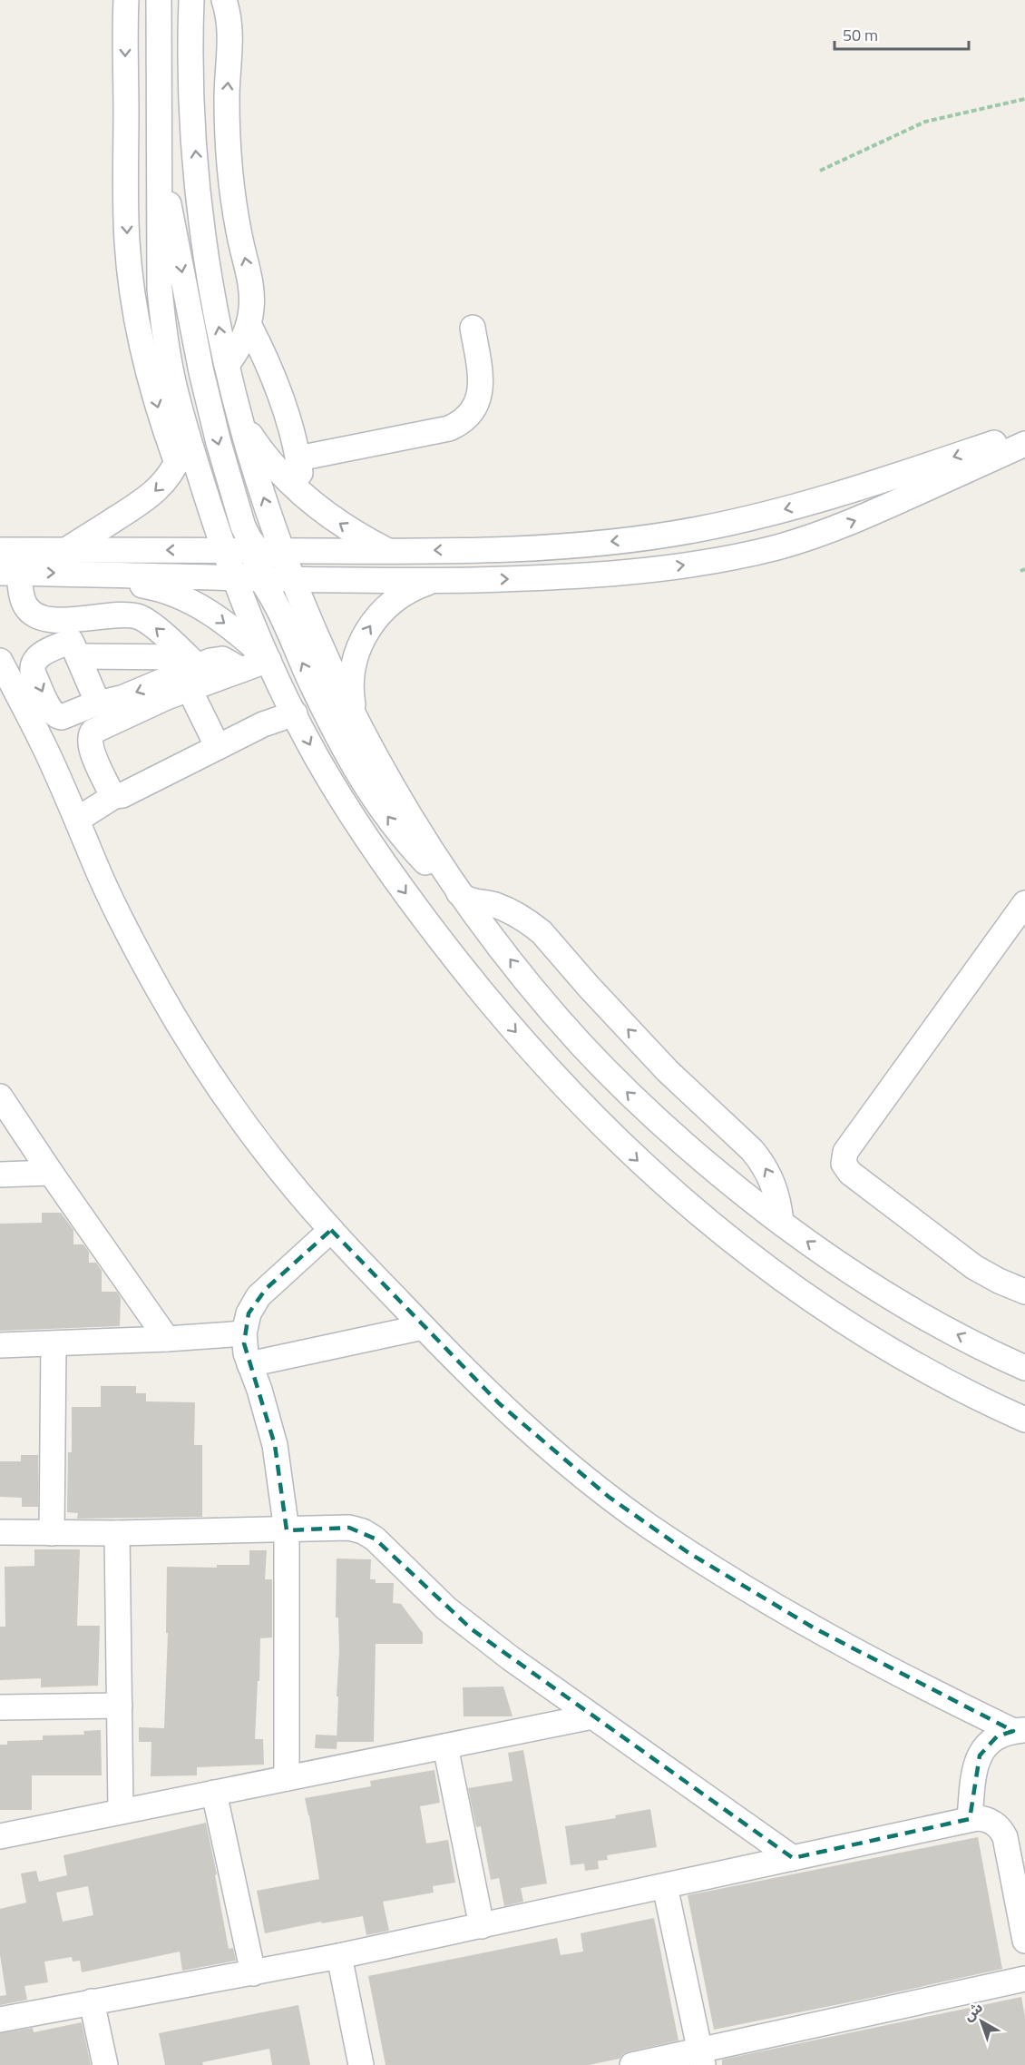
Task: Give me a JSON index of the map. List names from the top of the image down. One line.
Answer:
{"scale_bar":"50 m","north":"top left"}
